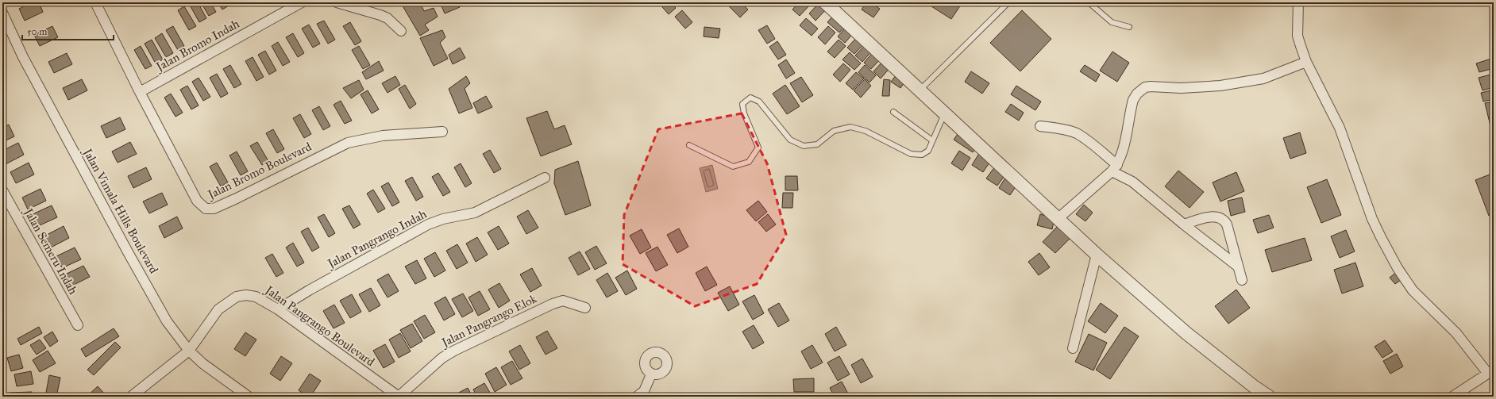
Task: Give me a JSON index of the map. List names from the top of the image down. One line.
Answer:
{"streets":{"street":["Jalan Bromo Indah","Jalan Bromo Boulevard","Jalan Vimala Hills Boulevard","Jalan Pangrango Indah","Jalan Semeru Indah","Jalan Pangrango Elok","Jalan Pangrango Boulevard"]},"crossings":[["Jalan Bromo Indah","Jalan Bromo Boulevard"],["Jalan Vimala Hills Boulevard","Jalan Pangrango Boulevard"],["Jalan Pangrango Indah","Jalan Pangrango Boulevard"],["Jalan Pangrango Elok","Jalan Pangrango Boulevard"]],"scale_bar":"50 m"}
